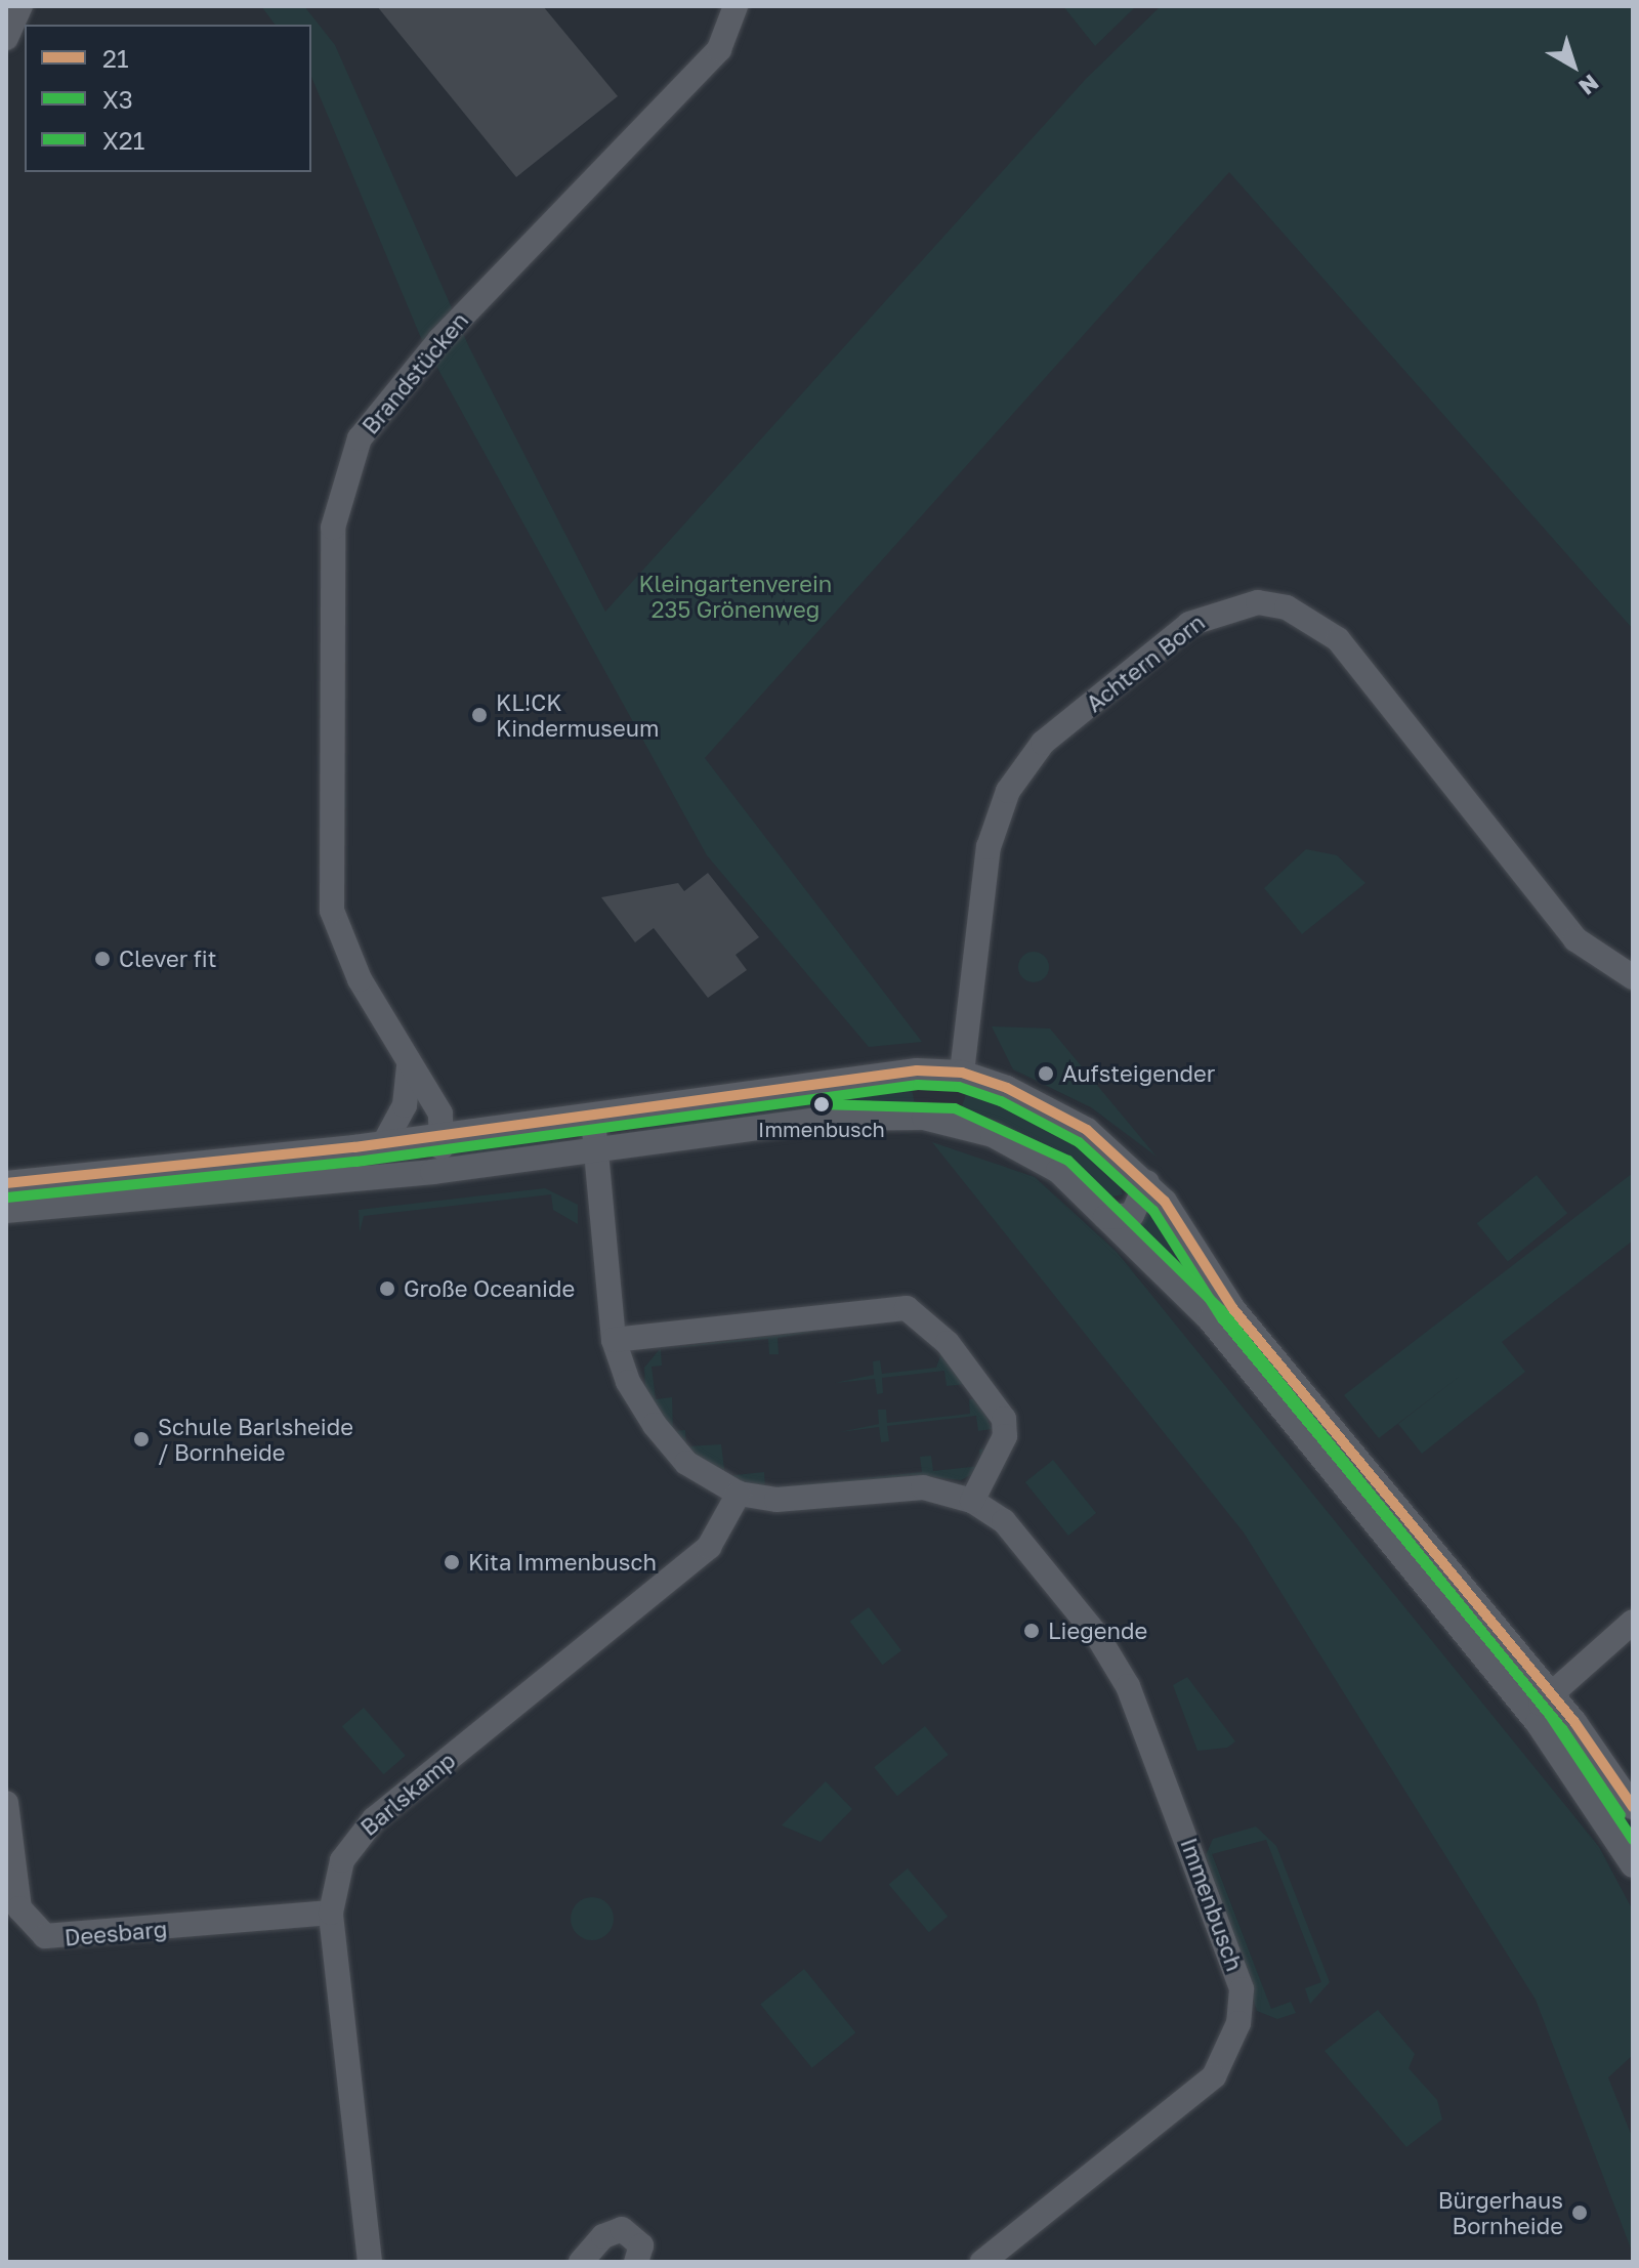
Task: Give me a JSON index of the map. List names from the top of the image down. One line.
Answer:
{"streets":{"street":["Brandstücken","Achtern Born","Barlskamp","Immenbusch","Deesbarg"]},"crossings":[["Barlskamp","Immenbusch"],["Barlskamp","Deesbarg"]],"parks":["Kleingartenverein 235 Grönenweg"],"places":["KL!CK Kindermuseum","Clever fit","Aufsteigender","Immenbusch","Große Oceanide","Schule Barlsheide / Bornheide","Kita Immenbusch","Liegende","Bürgerhaus Bornheide"],"lines":["transit line 21","transit line X3","transit line X21"],"legend":["21","X3","X21"],"north":"bottom right"}
